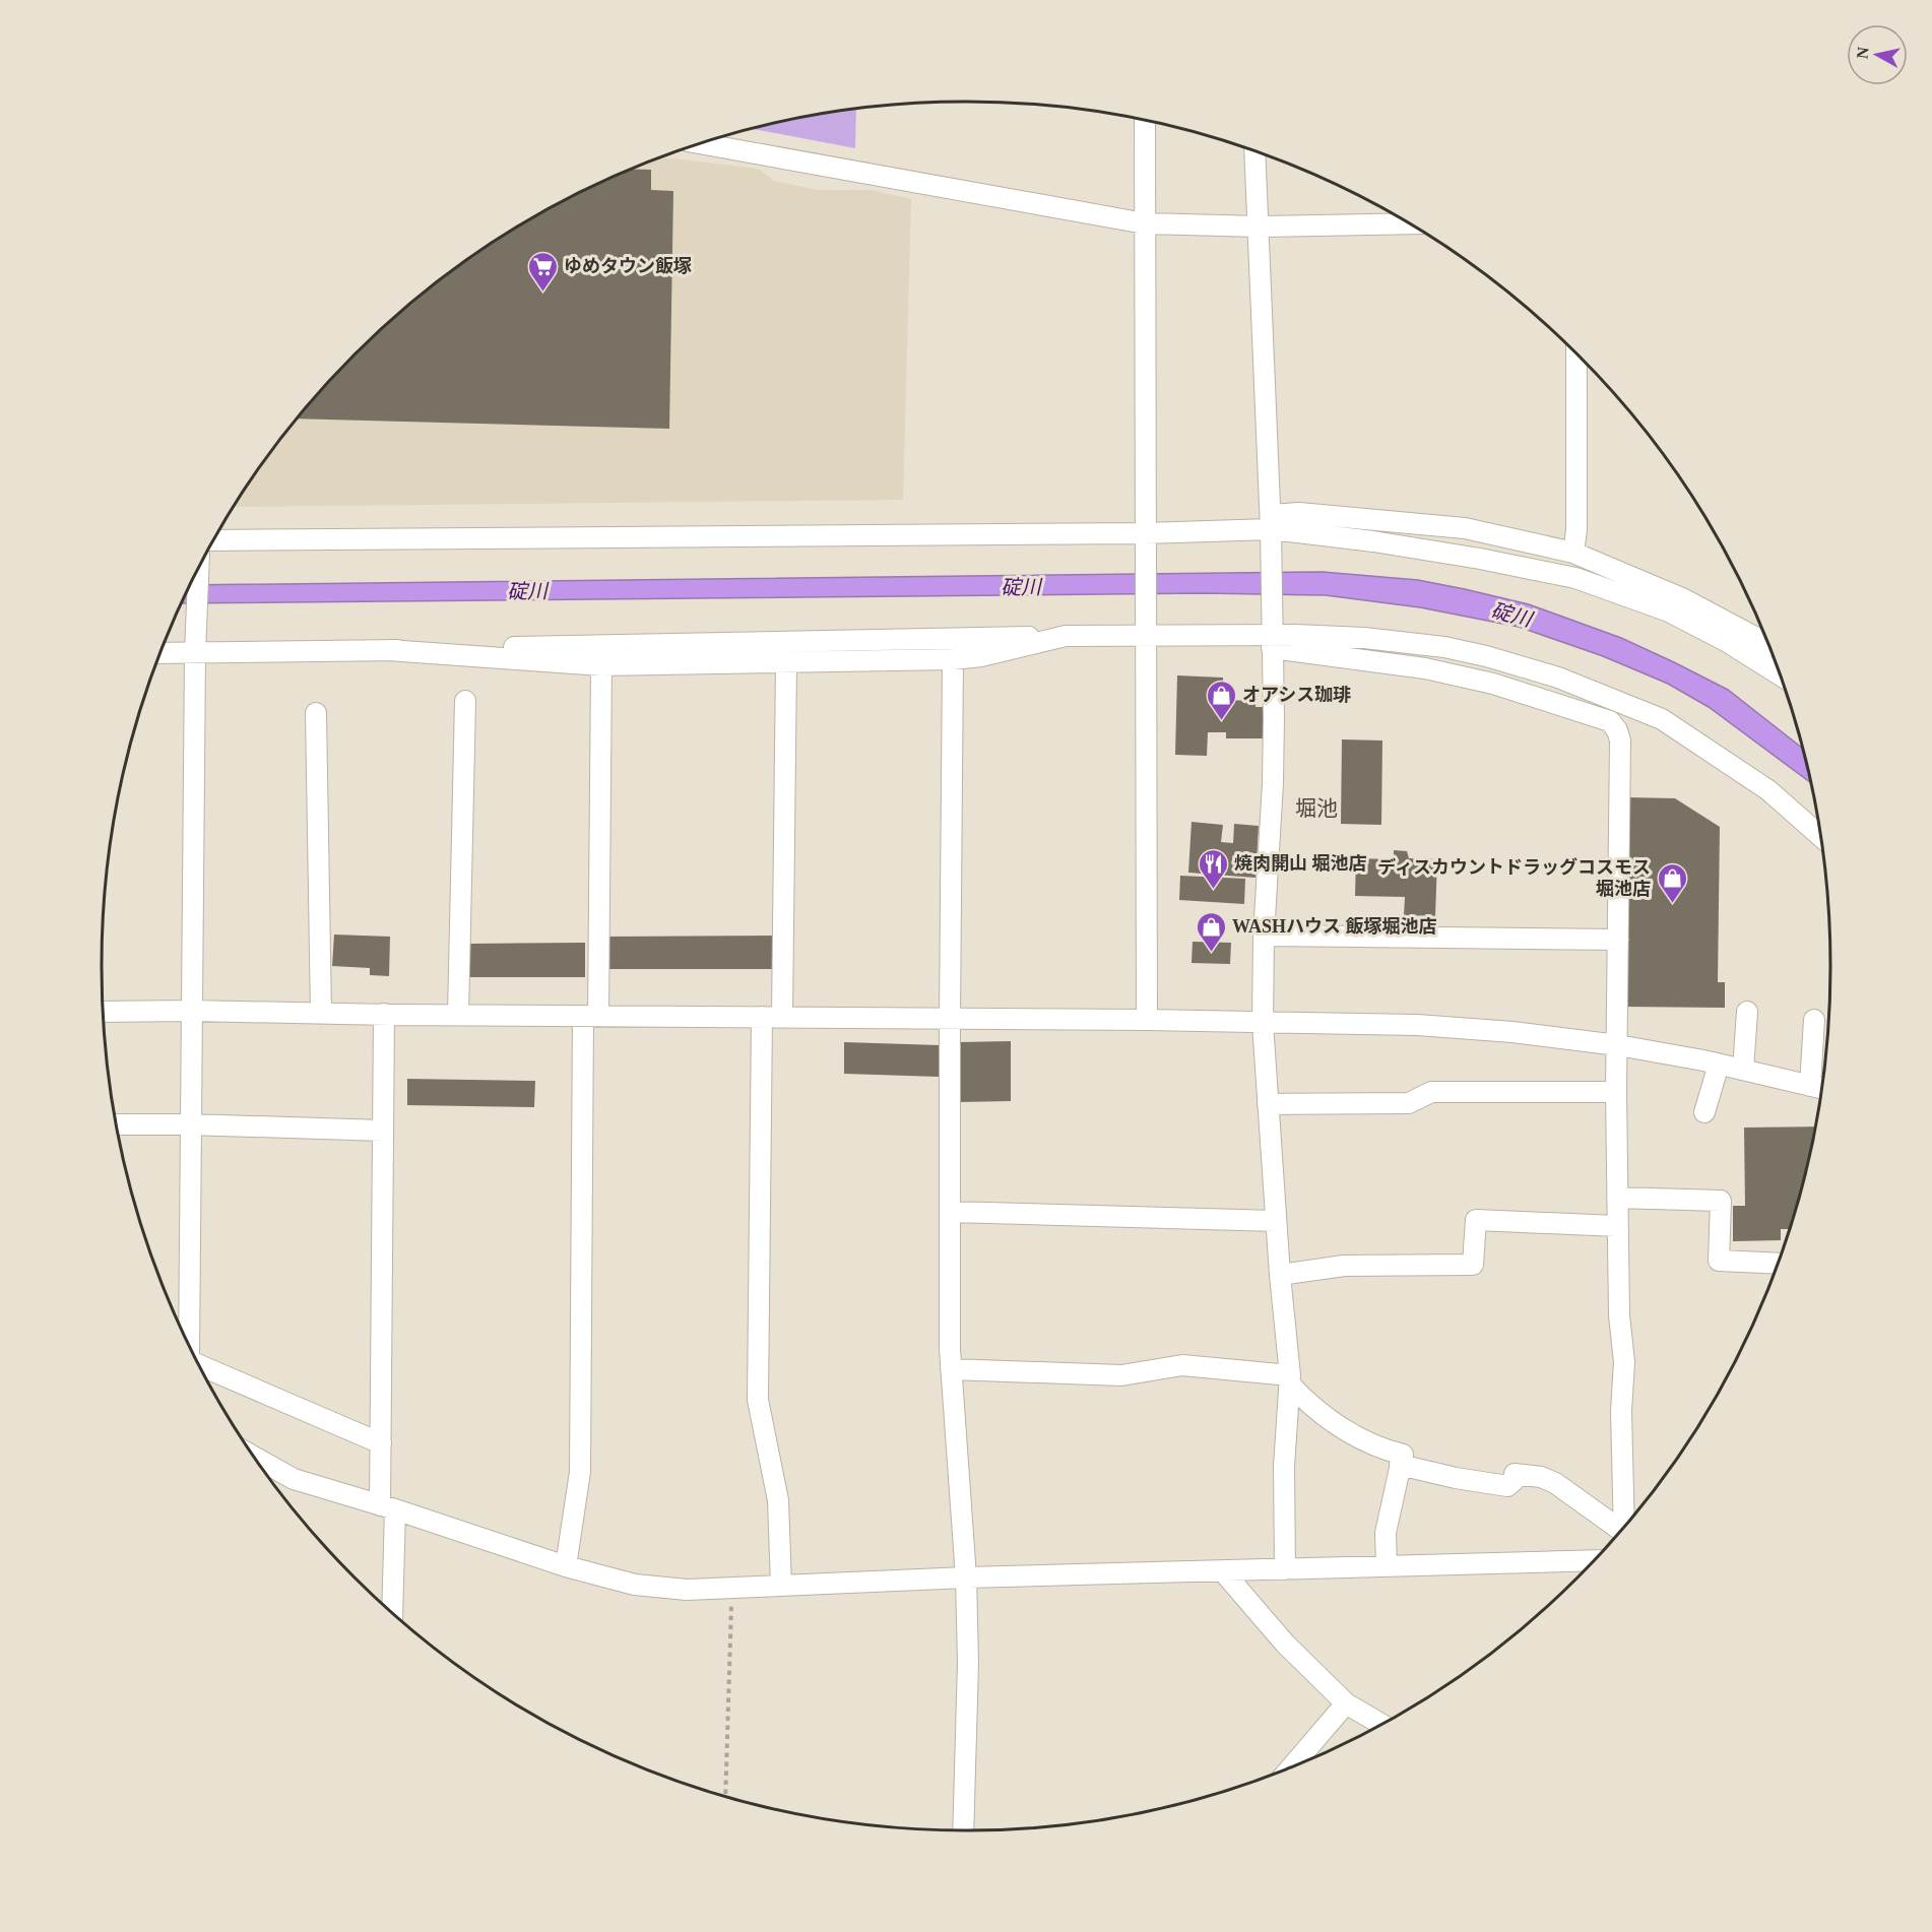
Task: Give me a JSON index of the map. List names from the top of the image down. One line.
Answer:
{"districts":["堀池"],"water":["碇川"],"places":{"supermarket":["ゆめタウン飯塚"],"shop":["オアシス珈琲","ディスカウントドラッグコスモス 堀池店","WASHハウス 飯塚堀池店"],"restaurant":["焼肉開山 堀池店"]},"north":"left"}
